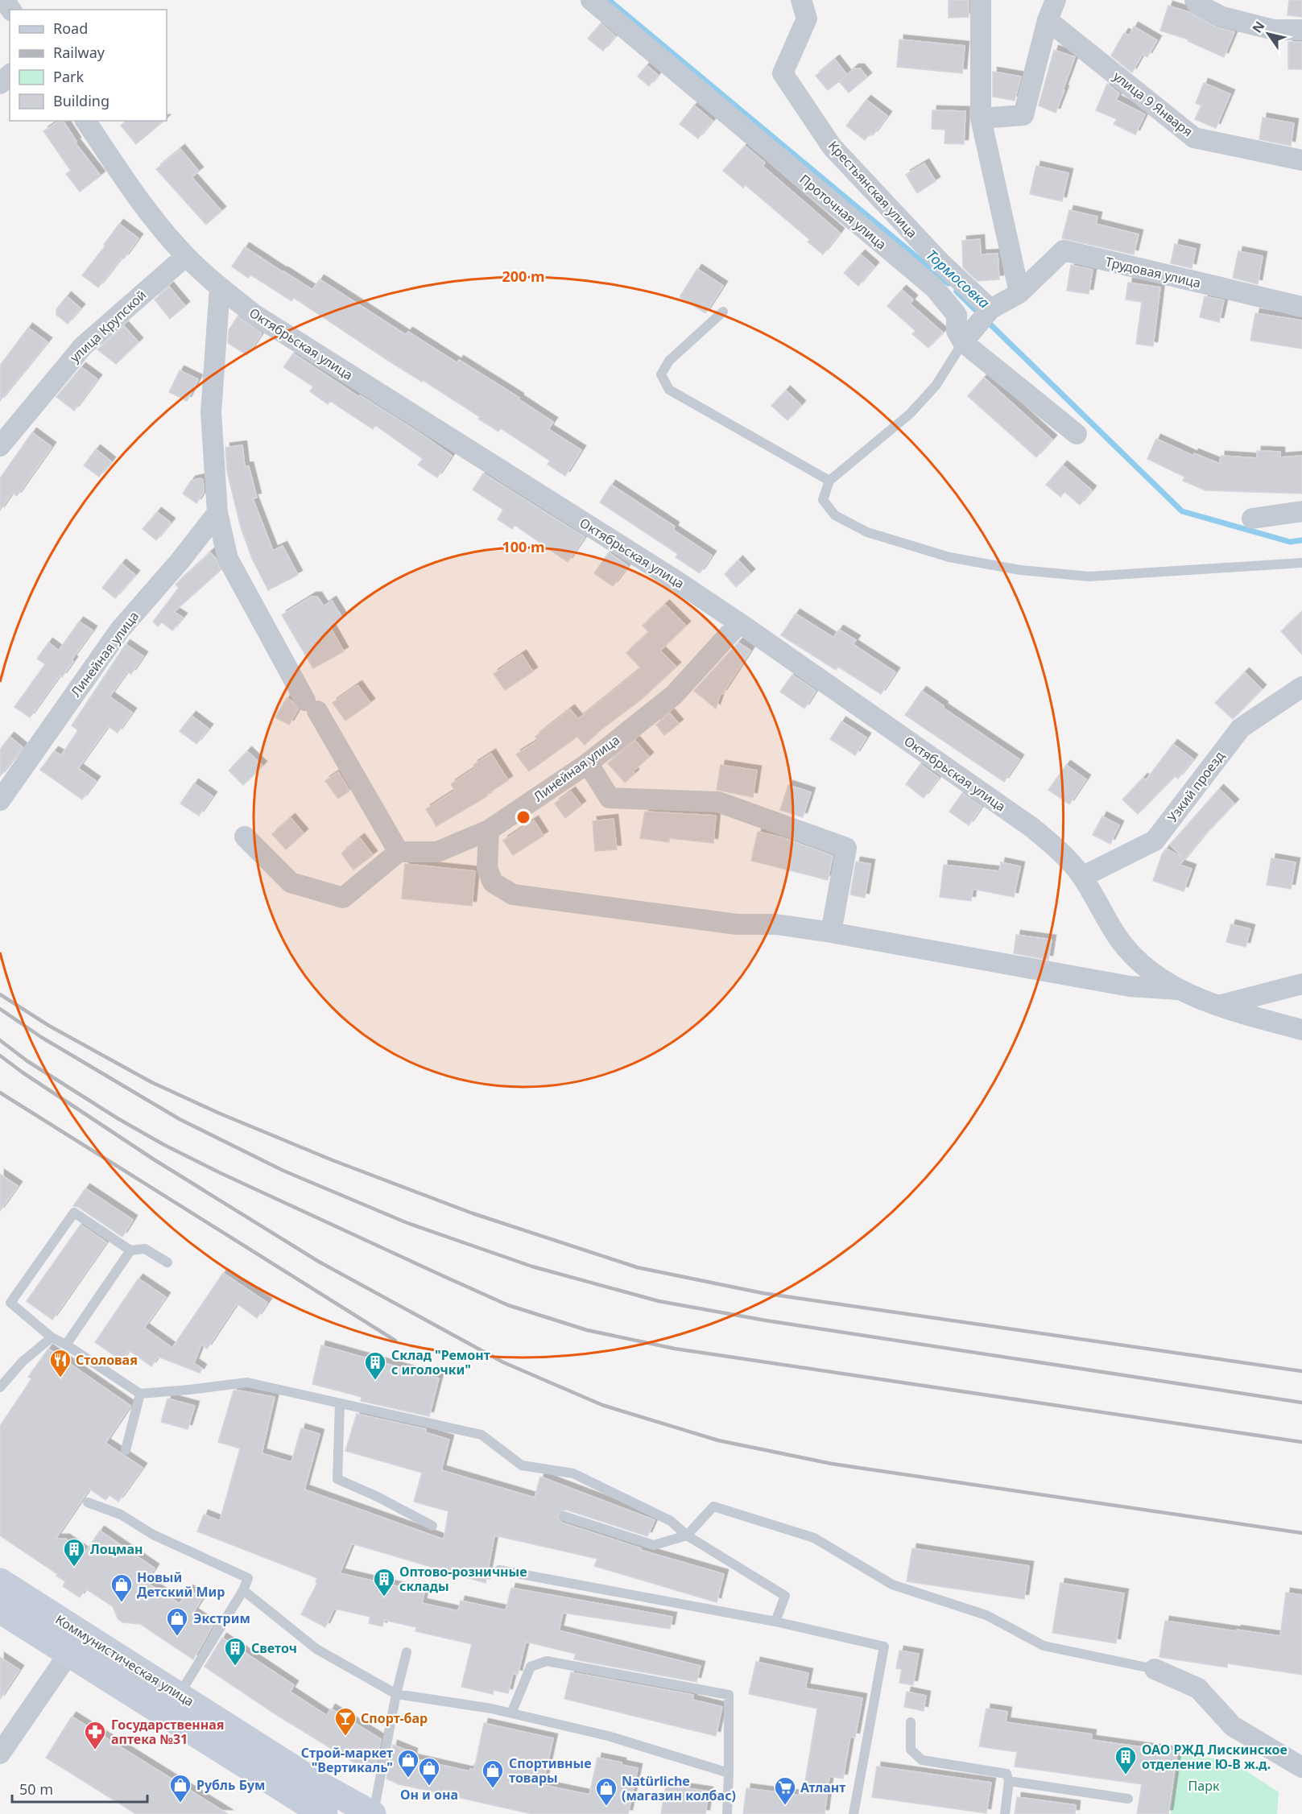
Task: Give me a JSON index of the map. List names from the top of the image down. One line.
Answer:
{"streets":{"main road":["Коммунистическая улица"],"street":["улица 9 Января","Крестьянская улица","Проточная улица","Трудовая улица","улица Крупской","Октябрьская улица","Линейная улица","Узкий проезд"]},"crossings":[["улица Крупской","Октябрьская улица"],["Октябрьская улица","Линейная улица"],["Октябрьская улица","Узкий проезд"]],"water":["Тормосовка"],"parks":["Парк"],"places":{"restaurant":["Столовая"],"building":["Склад \"Ремонт с иголочки\"","Лоцман","Оптово-розничные склады","Светоч","ОАО РЖД Лискинское отделение Ю-В ж.д."],"shop":["Новый Детский Мир","Экстрим","Строй-маркет \"Вертикаль\"","Он и она","Спортивные товары","Рубль Бум","Natürliche (магазин колбас)"],"bar":["Спорт-бар"],"pharmacy":["Государственная аптека №31"],"supermarket":["Атлант"]},"legend":["Road","Railway","Park","Building"],"scale_bar":"50 m","north":"top left","rings":["200 m","100 m"]}
